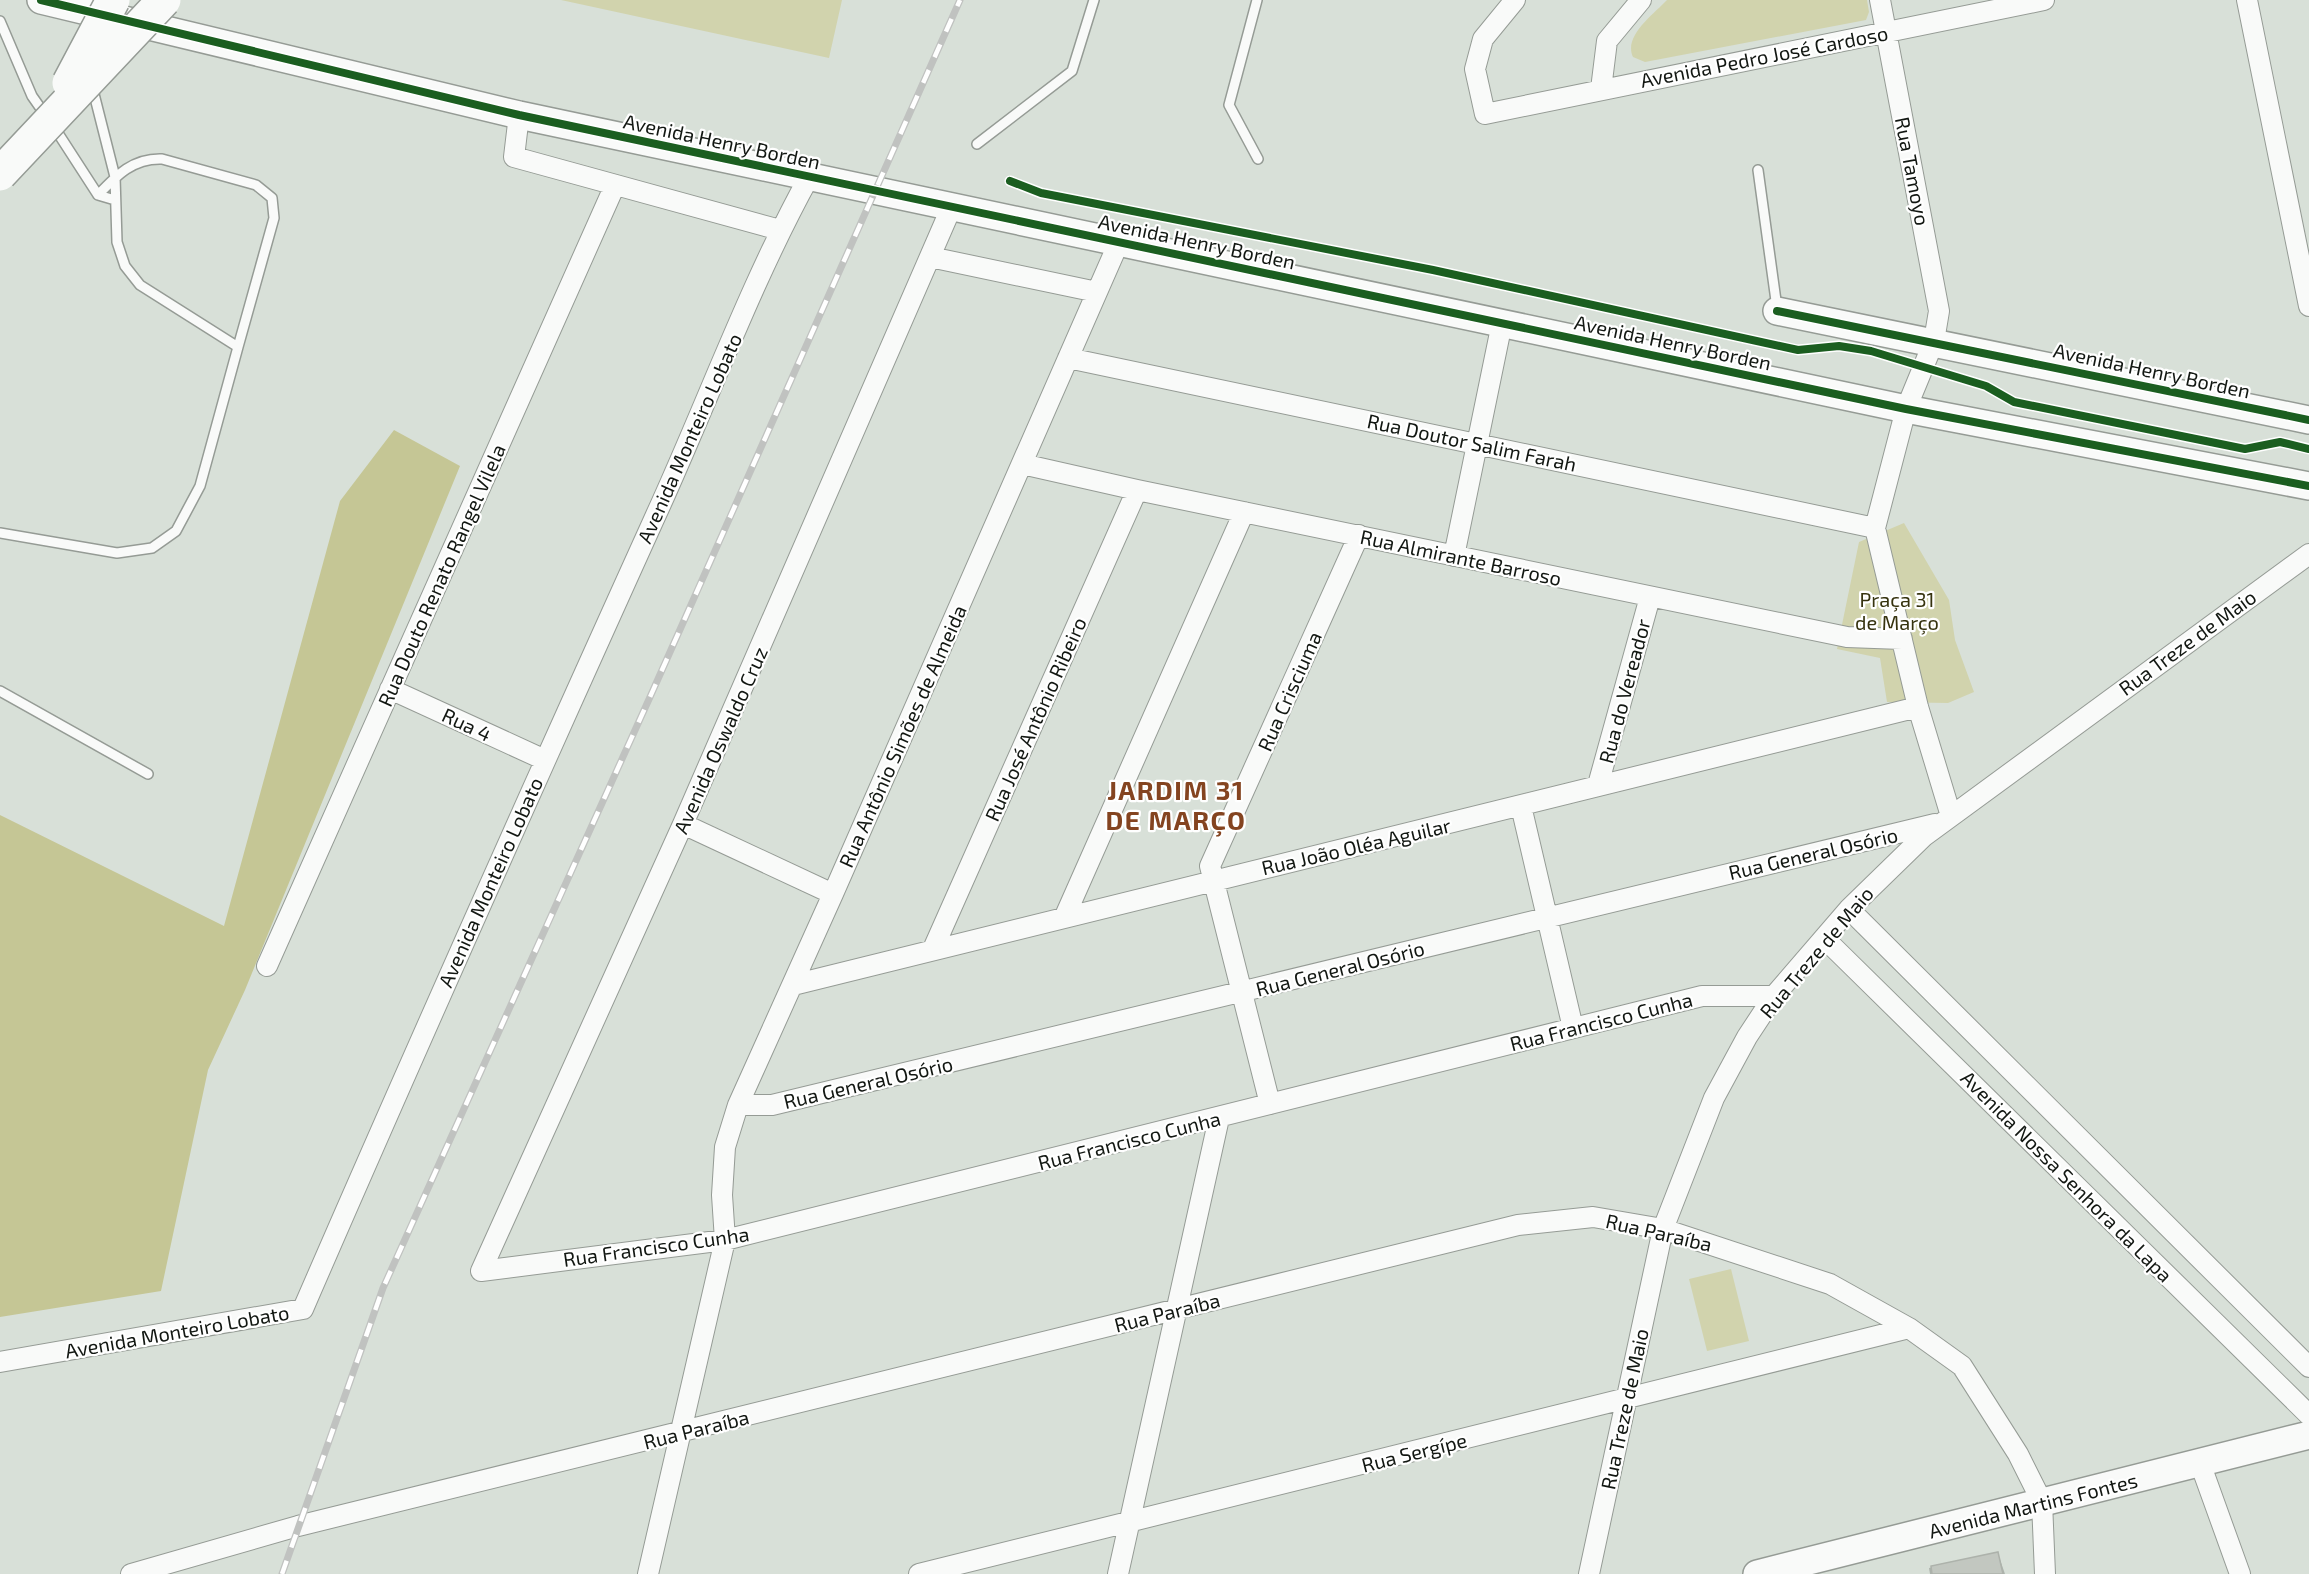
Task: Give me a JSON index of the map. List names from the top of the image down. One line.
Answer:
{"streets":{"street":["Avenida Pedro José Cardoso","Avenida Henry Borden","Rua Tamoyo","Avenida Monteiro Lobato","Rua Doutor Salim Farah","Rua Almirante Barroso","Rua Douto Renato Rangel Vilela","Rua Treze de Maio","Rua Crisciuma","Rua do Vereador","Rua José Antônio Ribeiro","Rua 4","Rua Antônio Simões de Almeida","Avenida Oswaldo Cruz","Rua João Oléa Aguilar","Rua General Osório","Rua Francisco Cunha","Avenida Nossa Senhora da Lapa","Rua Paraíba","Rua Sergípe","Avenida Martins Fontes"]},"crossings":[["Avenida Pedro José Cardoso","Rua Tamoyo"],["Avenida Henry Borden","Rua Tamoyo"],["Avenida Henry Borden","Avenida Monteiro Lobato"],["Avenida Henry Borden","Rua Antônio Simões de Almeida"],["Avenida Henry Borden","Avenida Oswaldo Cruz"],["Rua Tamoyo","Rua Doutor Salim Farah"],["Avenida Monteiro Lobato","Rua 4"],["Rua Doutor Salim Farah","Rua Antônio Simões de Almeida"],["Rua Almirante Barroso","Rua Crisciuma"],["Rua Almirante Barroso","Rua do Vereador"],["Rua Almirante Barroso","Rua José Antônio Ribeiro"],["Rua Almirante Barroso","Rua Antônio Simões de Almeida"],["Rua Douto Renato Rangel Vilela","Rua 4"],["Rua Treze de Maio","Rua General Osório"],["Rua Treze de Maio","Rua Francisco Cunha"],["Rua Treze de Maio","Avenida Nossa Senhora da Lapa"],["Rua Treze de Maio","Rua Paraíba"],["Rua Treze de Maio","Rua Sergípe"],["Rua Crisciuma","Rua João Oléa Aguilar"],["Rua do Vereador","Rua João Oléa Aguilar"],["Rua José Antônio Ribeiro","Rua João Oléa Aguilar"],["Rua Antônio Simões de Almeida","Rua João Oléa Aguilar"],["Rua Antônio Simões de Almeida","Rua General Osório"],["Rua Antônio Simões de Almeida","Rua Francisco Cunha"],["Rua Antônio Simões de Almeida","Rua Paraíba"],["Avenida Oswaldo Cruz","Rua Francisco Cunha"],["Rua Paraíba","Rua Sergípe"],["Rua Paraíba","Avenida Martins Fontes"]],"districts":["JARDIM 31 DE MARÇO"],"parks":["Praça 31 de Março"]}
